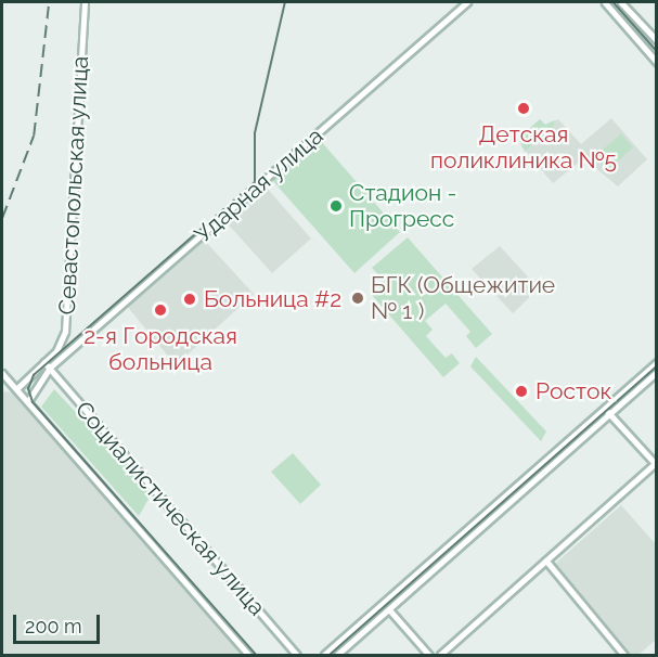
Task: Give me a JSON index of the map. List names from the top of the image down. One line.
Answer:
{"streets":{"street":["Севастопольская улица","Ударная улица","Социалистическая улица"]},"crossings":[["Севастопольская улица","Социалистическая улица"],["Ударная улица","Социалистическая улица"]],"places":["Детская поликлиника №5","Стадион - Прогресс","БГК (Общежитие № 1 )","Больница #2","2-я Городская больница","Росток"],"scale_bar":"200 m"}
